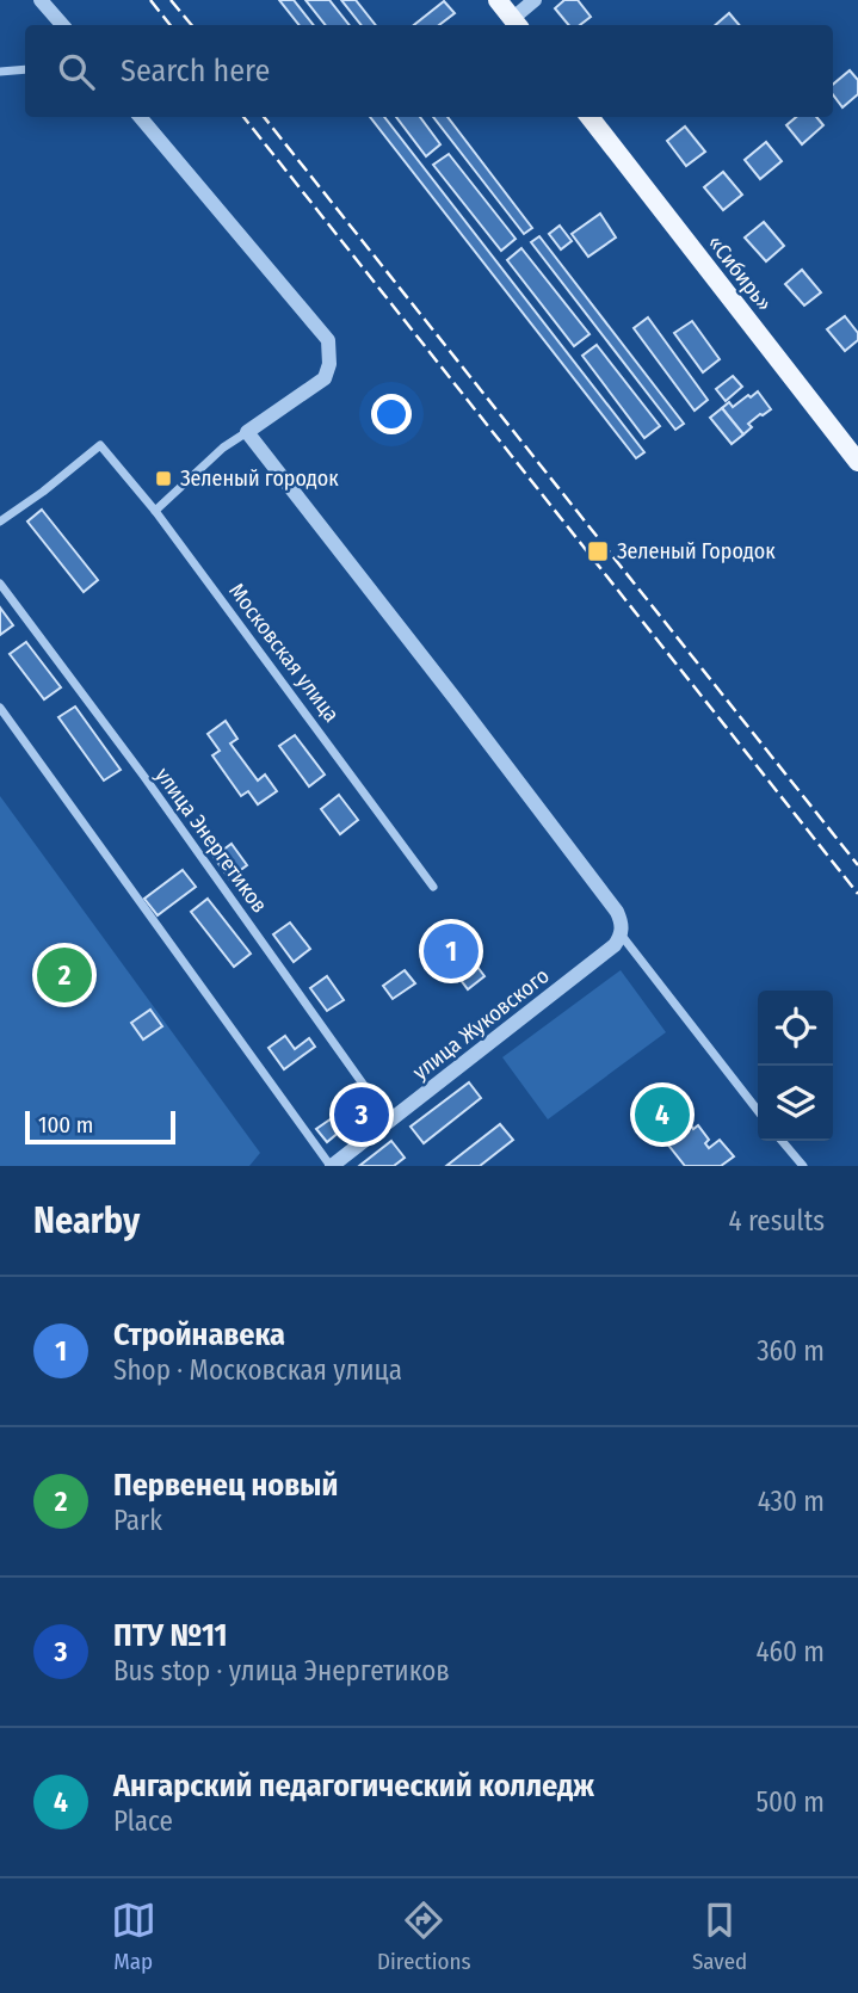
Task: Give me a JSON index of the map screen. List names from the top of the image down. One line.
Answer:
{"streets":{"main road":["«Сибирь»"],"street":["Московская улица","улица Энергетиков","улица Жуковского"]},"crossings":[["улица Энергетиков","улица Жуковского"]],"places":{"transit":["Зеленый городок","Зеленый Городок"]},"scale_bar":"100 m","page":{"search":"Search here","pins":["1","2","3","4"],"scale":"100 m","heading":["Nearby","4 results"],"list":[{"mark":"1","name":"Стройнавека","note":"Shop · Московская улица","value":"360 m"},{"mark":"2","name":"Первенец новый","note":"Park","value":"430 m"},{"mark":"3","name":"ПТУ №11","note":"Bus stop · улица Энергетиков","value":"460 m"},{"mark":"4","name":"Ангарский педагогический колледж","note":"Place","value":"500 m"}],"nav":["Map","Directions","Saved"]}}
